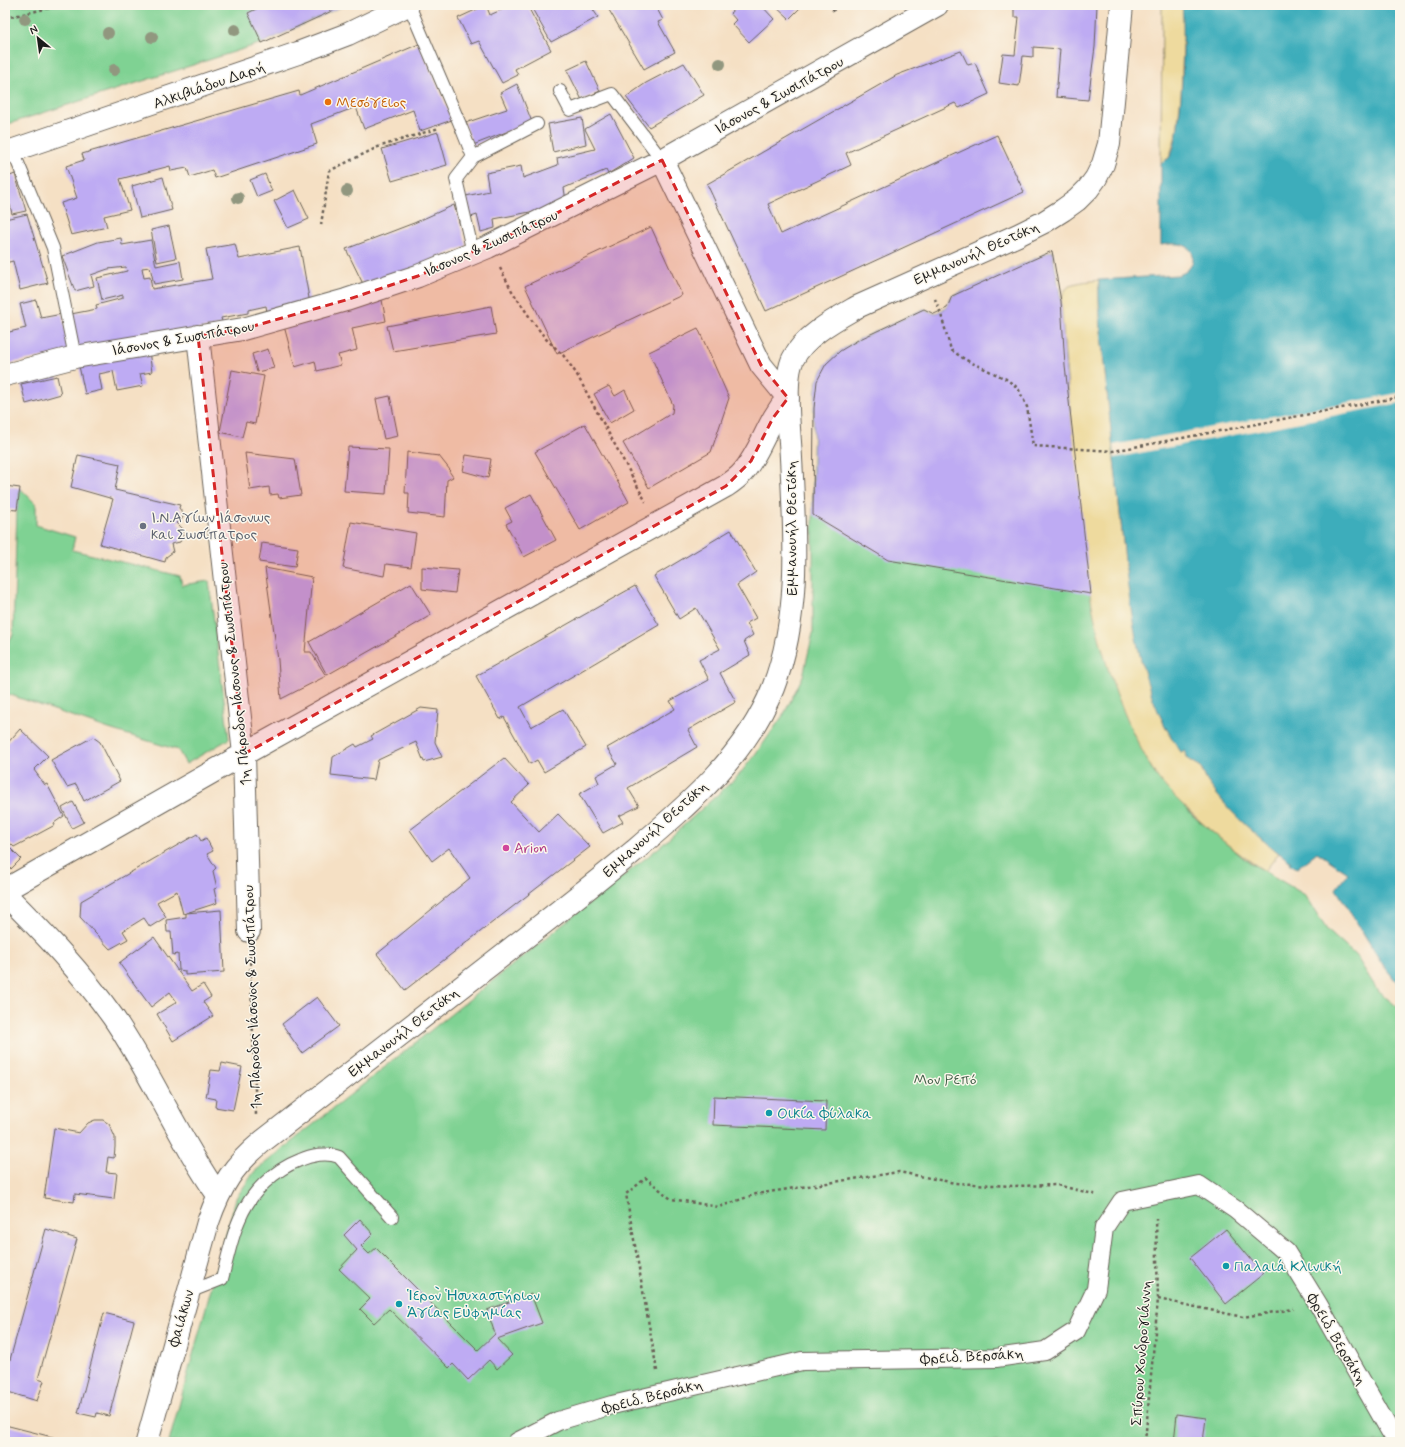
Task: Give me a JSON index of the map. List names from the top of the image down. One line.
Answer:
{"streets":{"street":["Αλκιβιάδου Δαρή","Ιάσονος & Σωσιπάτρου","Εμμανουήλ Θεοτόκη","1η Πάροδος Ιάσονος & Σωσιπάτρου","Φαιάκων","Φρειδ. Βερσάκη"],"path":["Σπύρου Χονδρογιάννη"]},"crossings":[["Ιάσονος & Σωσιπάτρου","1η Πάροδος Ιάσονος & Σωσιπάτρου"],["Εμμανουήλ Θεοτόκη","Φαιάκων"],["Φρειδ. Βερσάκη","Σπύρου Χονδρογιάννη"]],"parks":["Μον Ρεπό"],"places":["Μεσόγειος","Ι.Ν.Αγίων Ιάσονως και Σωσίπατρος","Arion","Οικία Φύλακα","Παλαιά Κλινική","Ἱερὸν Ἡσυχαστήριον Ἀγίας Εὐφημίας"],"north":"top left"}
